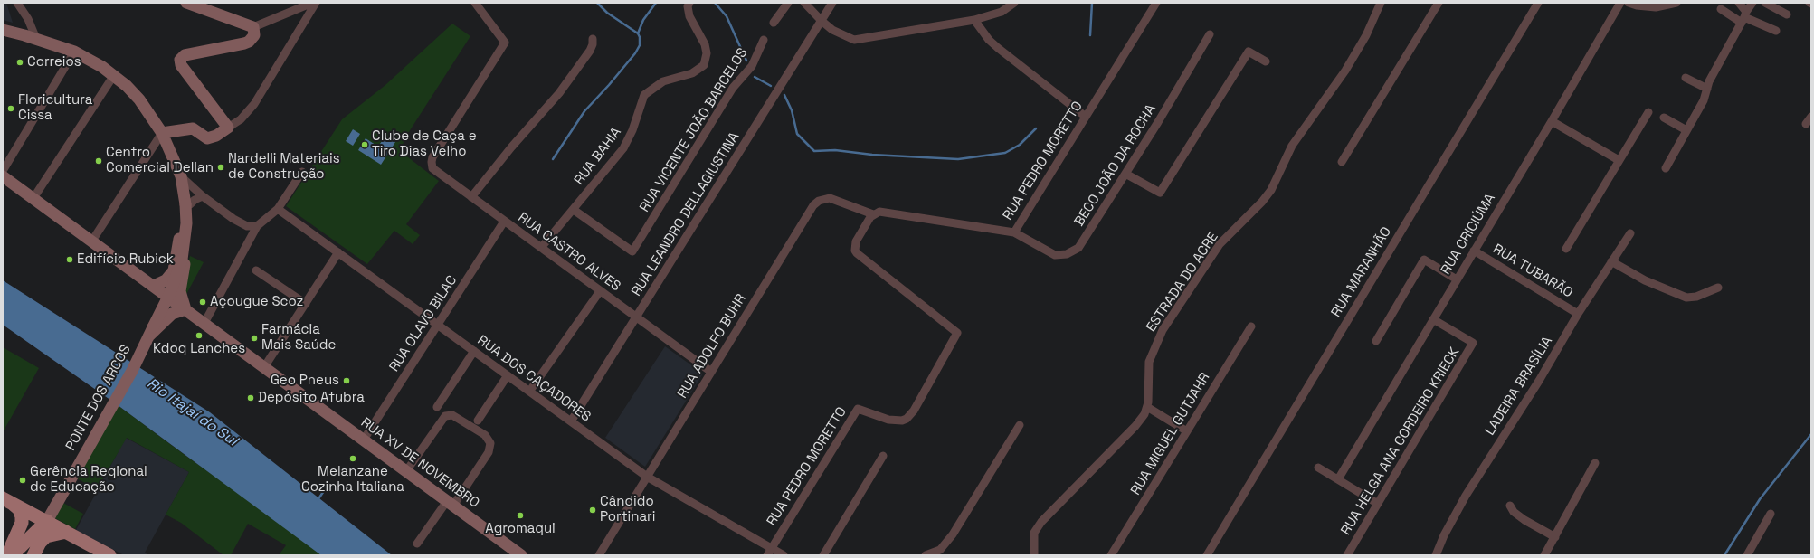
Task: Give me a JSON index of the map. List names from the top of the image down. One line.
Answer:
{"streets":{"main road":["PONTE DOS ARCOS","RUA XV DE NOVEMBRO"],"street":["RUA VICENTE JOÃO BARCELOS","RUA BAHIA","RUA PEDRO MORETTO","BECO JOÃO DA ROCHA","RUA LEANDRO DELLAGIUSTINA","RUA CRICIÚMA","RUA CASTRO ALVES","RUA TUBARÃO","RUA MARANHÃO","ESTRADA DO ACRE","RUA OLAVO BILAC","RUA ADOLFO BUHR","RUA DOS CAÇADORES","LADEIRA BRASÍLIA","RUA MIGUEL GUTJAHR","RUA HELGA ANA CORDEIRO KRIECK"]},"crossings":[["RUA VICENTE JOÃO BARCELOS","RUA BAHIA"],["RUA BAHIA","RUA CASTRO ALVES"],["RUA PEDRO MORETTO","BECO JOÃO DA ROCHA"],["RUA PEDRO MORETTO","RUA ADOLFO BUHR"],["RUA PEDRO MORETTO","RUA DOS CAÇADORES"],["RUA LEANDRO DELLAGIUSTINA","RUA CASTRO ALVES"],["RUA LEANDRO DELLAGIUSTINA","RUA DOS CAÇADORES"],["RUA CRICIÚMA","RUA TUBARÃO"],["RUA CRICIÚMA","RUA HELGA ANA CORDEIRO KRIECK"],["RUA CASTRO ALVES","RUA OLAVO BILAC"],["RUA CASTRO ALVES","RUA ADOLFO BUHR"],["RUA TUBARÃO","LADEIRA BRASÍLIA"],["RUA OLAVO BILAC","RUA DOS CAÇADORES"],["RUA OLAVO BILAC","RUA XV DE NOVEMBRO"],["RUA ADOLFO BUHR","RUA DOS CAÇADORES"]],"water":["Rio Itajaí do Sul"],"places":["Correios","Floricultura Cissa","Clube de Caça e Tiro Dias Velho","Centro Comercial Dellan","Nardelli Materiais de Construção","Edifício Rubick","Açougue Scoz","Kdog Lanches","Farmácia Mais Saúde","Geo Pneus","Depósito Afubra","Melanzane Cozinha Italiana","Gerência Regional de Educação","Cândido Portinari","Agromaqui"]}
